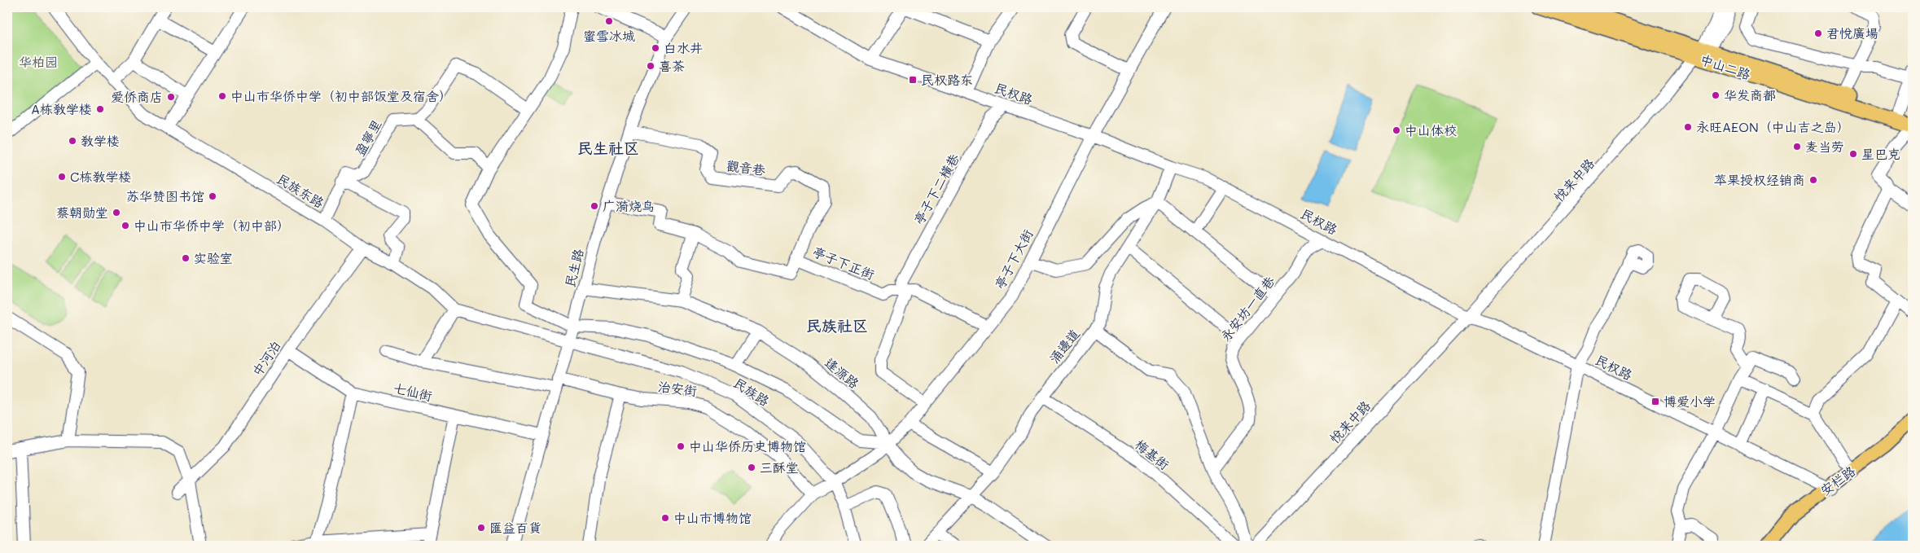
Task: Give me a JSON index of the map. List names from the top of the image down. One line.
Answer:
{"streets":{"main road":["中山二路","安栏路"],"street":["民权路","盈寧里","觀音巷","悦来中路","亭子下二橫巷","民族东路","亭子下大街","亭子下正街","民生路","永安坊一直巷","涌邊道","中河泊","逢源路","治安街","七仙街","民族路","梅基街"]},"crossings":[["中山二路","悦来中路"],["民权路","悦来中路"],["民权路","亭子下二橫巷"],["民权路","亭子下大街"],["民权路","永安坊一直巷"],["民权路","涌邊道"],["民权路","安栏路"],["觀音巷","亭子下正街"],["觀音巷","民生路"],["亭子下二橫巷","亭子下大街"],["亭子下二橫巷","亭子下正街"],["民族东路","民生路"],["民族东路","中河泊"],["民族东路","民族路"],["亭子下大街","逢源路"],["亭子下大街","治安街"],["亭子下大街","民族路"],["亭子下正街","民生路"],["民生路","逢源路"],["民生路","治安街"],["民生路","七仙街"],["民生路","民族路"],["涌邊道","逢源路"],["涌邊道","梅基街"],["中河泊","七仙街"]],"districts":["民生社区","民族社区"],"parks":["华柏园"],"places":{"other":["蜜雪冰城","君悅廣場","白水井","喜茶","华发商都","中山市华侨中学（初中部饭堂及宿舍）","爱侨商店","A栋教学楼","永旺AEON（中山吉之岛）","中山体校","教学楼","麦当劳","星巴克","C栋教学楼","苹果授权经销商","苏华赞图书馆","广漪烧鸟","蔡朝勋堂","中山市华侨中学（初中部）","实验室","中山华侨历史博物馆","三酥堂","中山市博物馆","匯益百貨"],"transit":["民权路东","博爱小学"]}}
